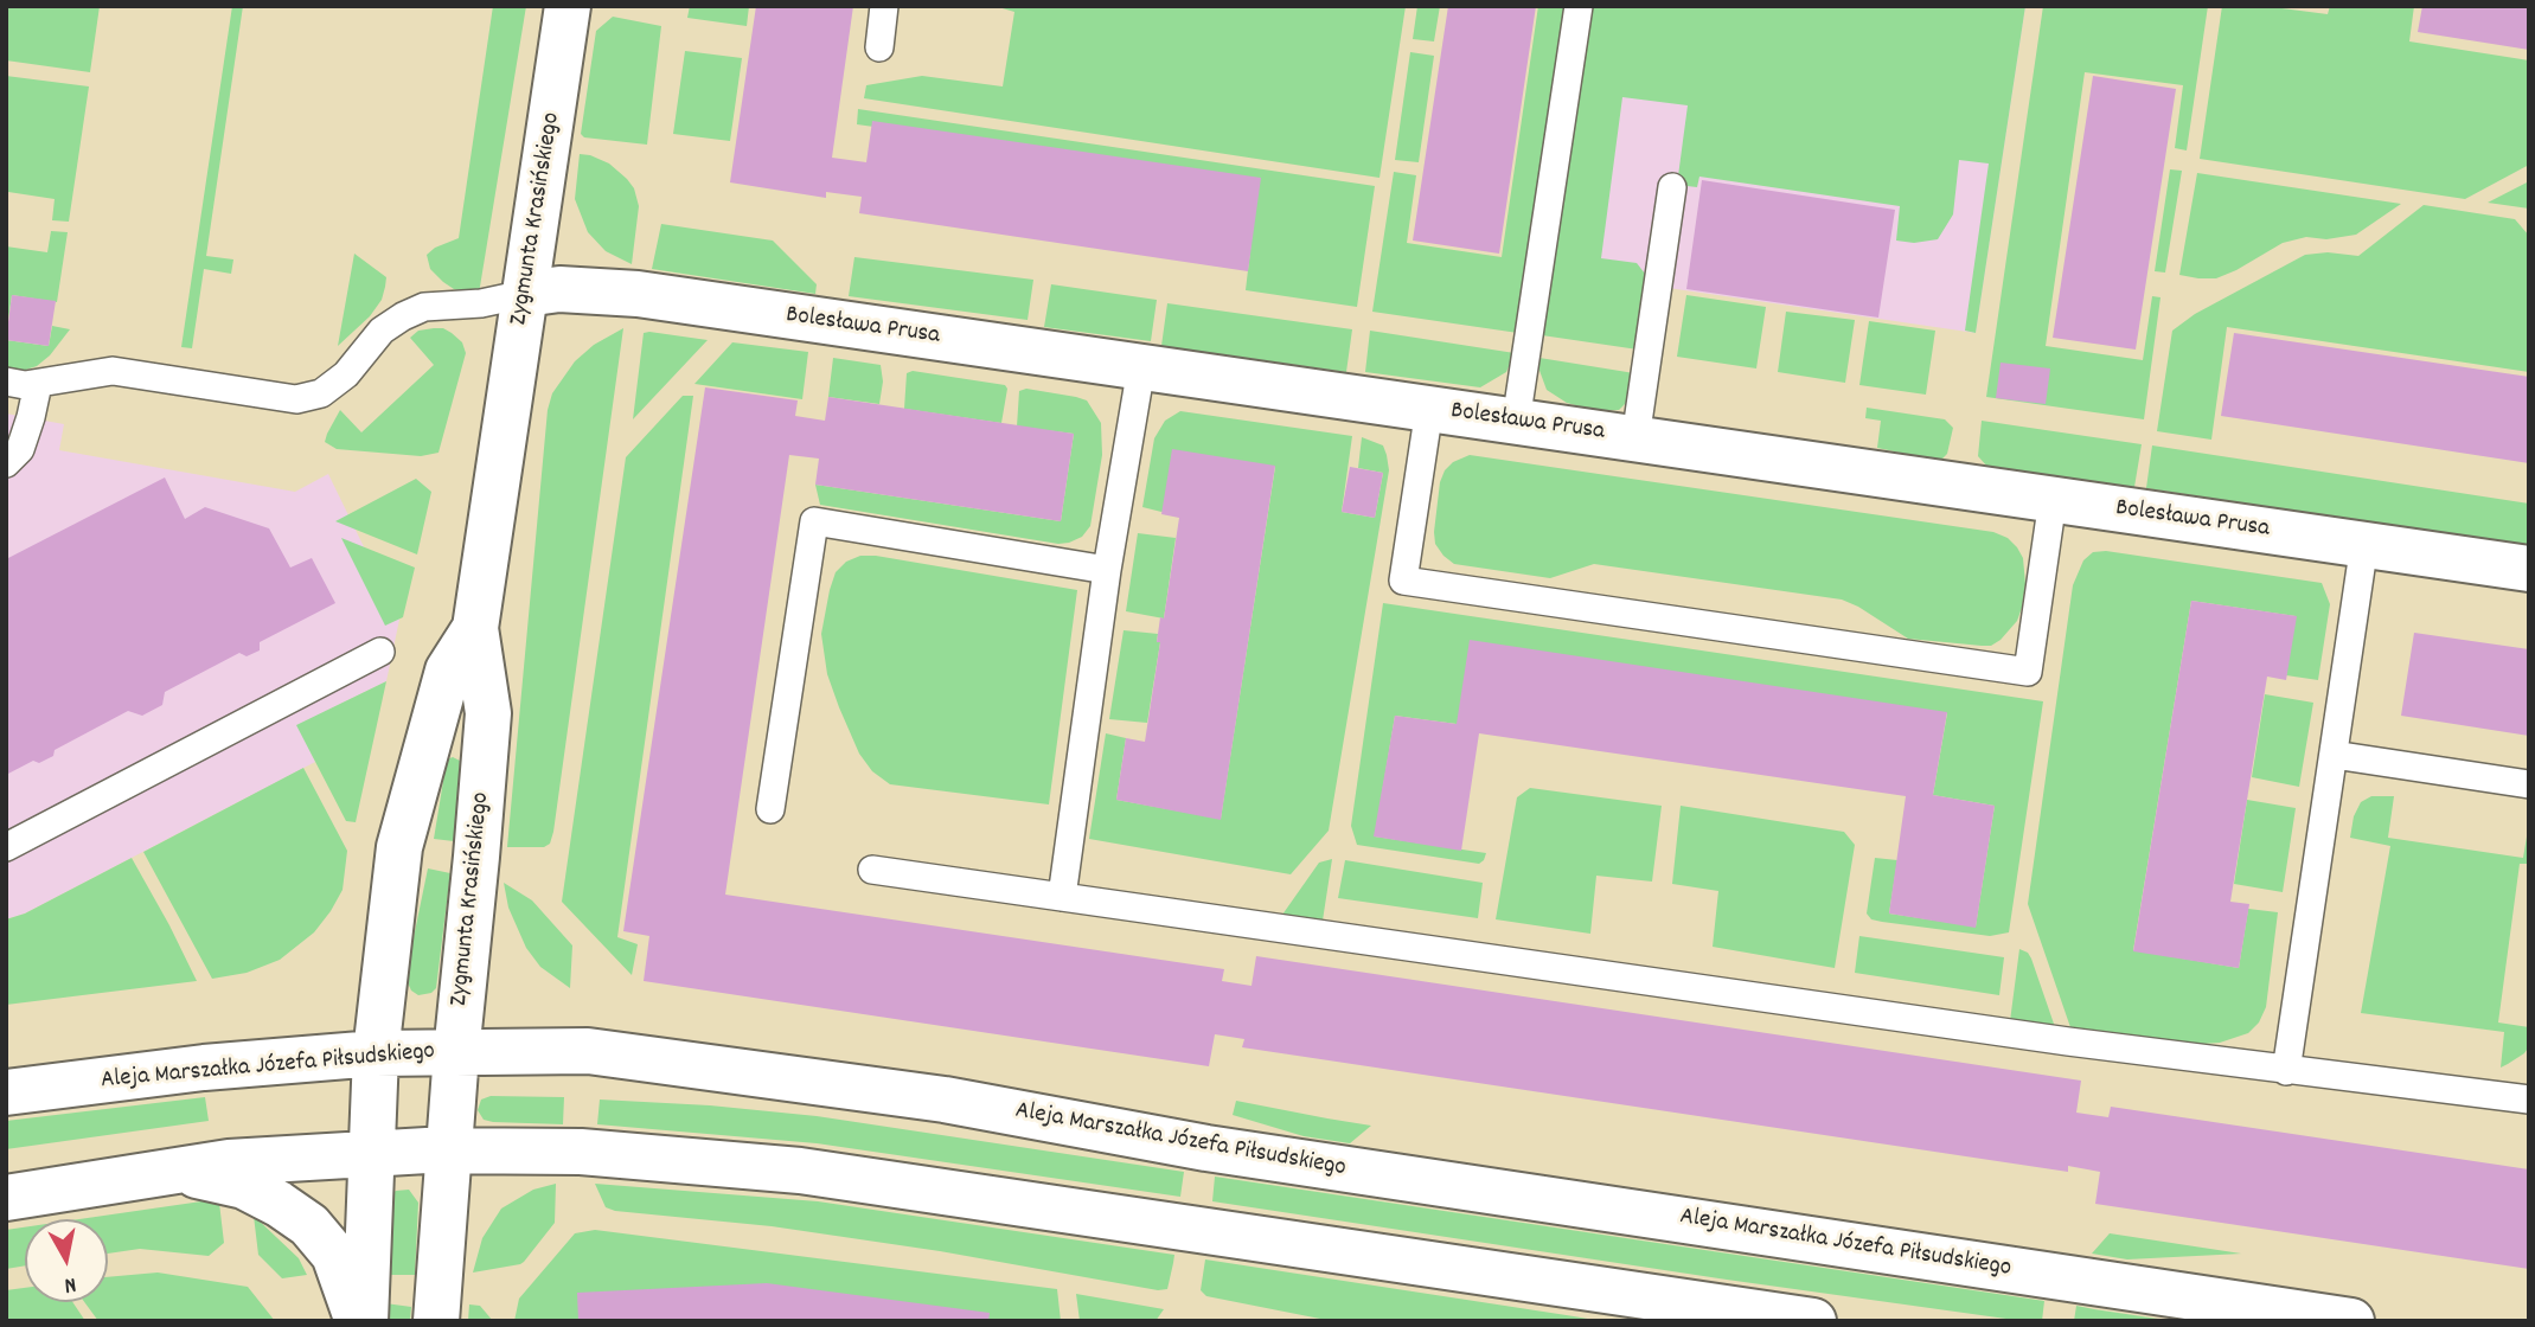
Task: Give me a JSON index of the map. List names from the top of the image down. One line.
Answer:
{"streets":{"street":["Zygmunta Krasińskiego","Bolesława Prusa","Aleja Marszałka Józefa Piłsudskiego"]},"crossings":[["Zygmunta Krasińskiego","Bolesława Prusa"],["Zygmunta Krasińskiego","Aleja Marszałka Józefa Piłsudskiego"]],"north":"bottom"}
